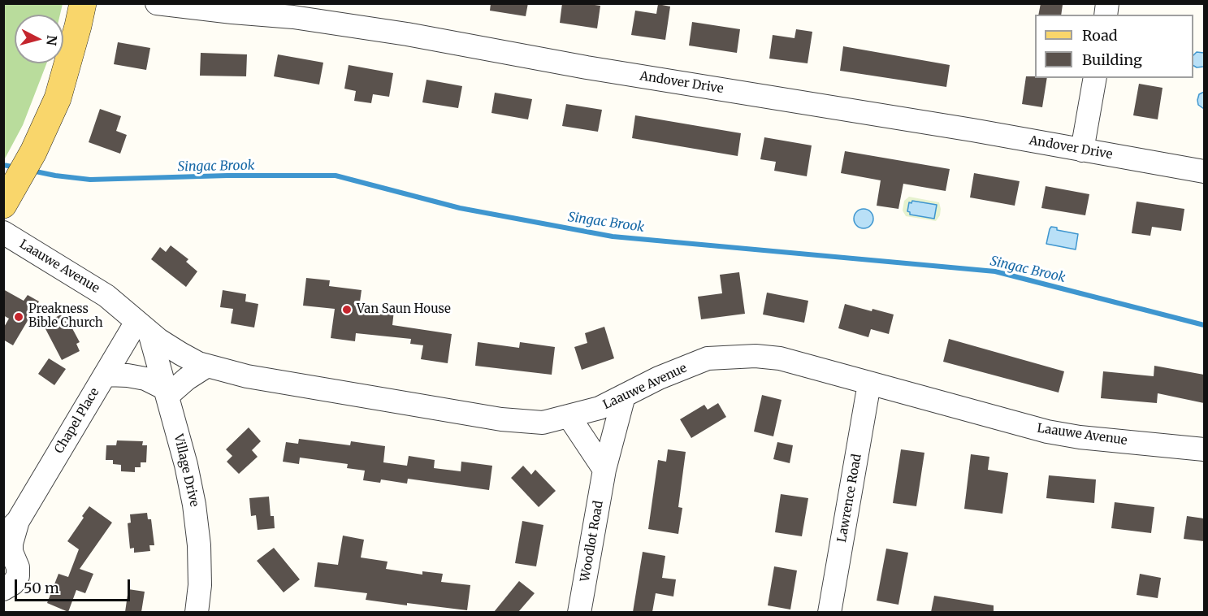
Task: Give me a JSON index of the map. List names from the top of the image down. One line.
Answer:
{"streets":{"street":["Andover Drive","Laauwe Avenue","Chapel Place","Village Drive","Lawrence Road","Woodlot Road"]},"crossings":[["Laauwe Avenue","Chapel Place"],["Laauwe Avenue","Village Drive"],["Laauwe Avenue","Lawrence Road"],["Laauwe Avenue","Woodlot Road"],["Chapel Place","Village Drive"]],"water":["Singac Brook"],"places":["Van Saun House","Preakness Bible Church"],"legend":["Road","Building"],"scale_bar":"50 m","north":"right"}
